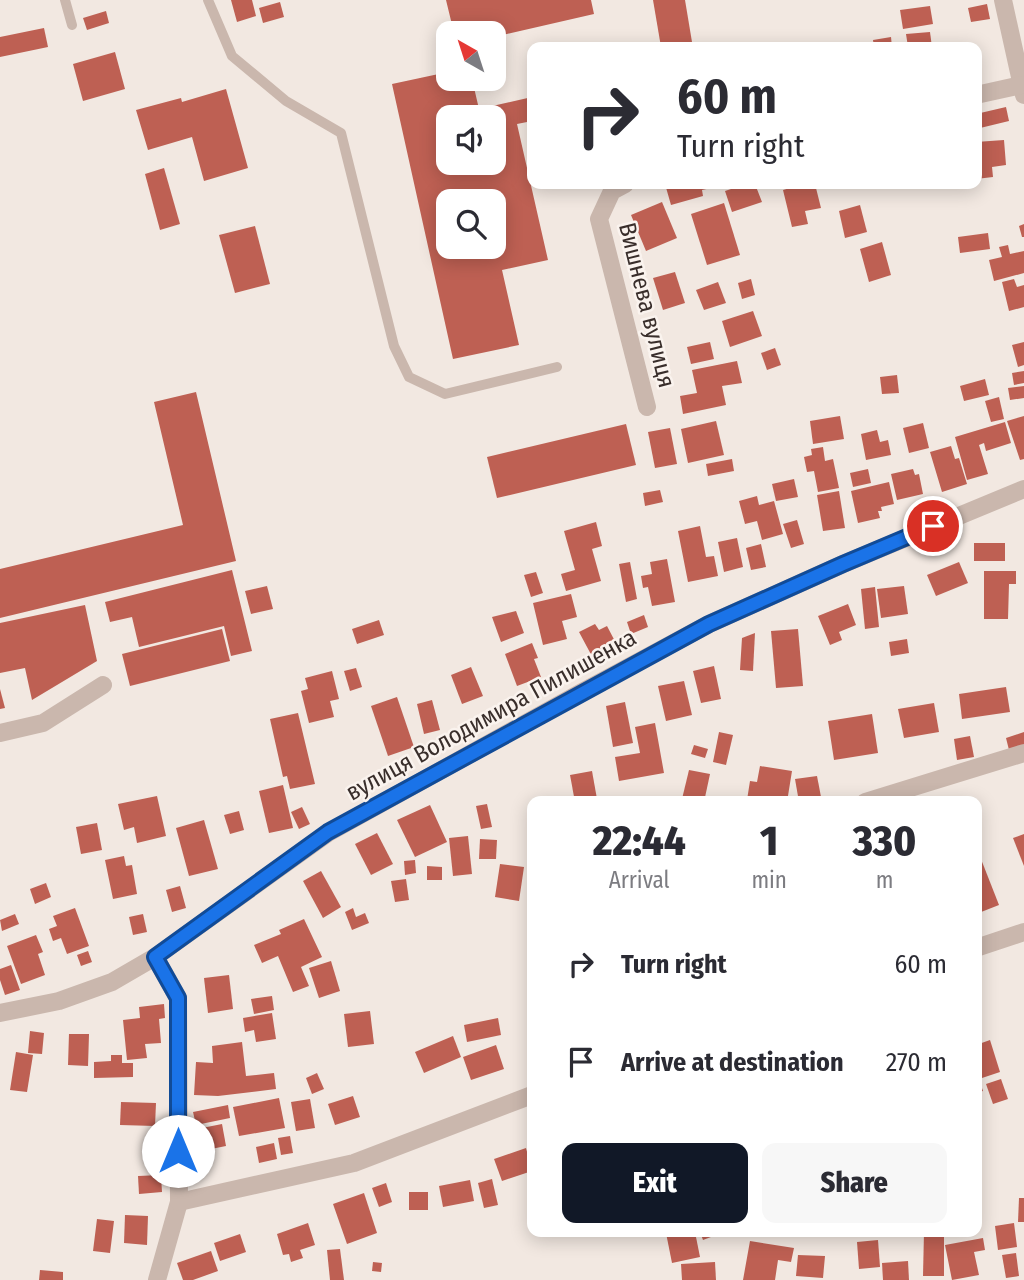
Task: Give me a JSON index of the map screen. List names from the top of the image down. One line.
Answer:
{"streets":{"street":["Вишнева вулиця","вулиця Володимира Пилишенка"]},"north":"top left","page":{"turn":["60 m","Turn right"],"eta":["22:44","Arrival","1","min","330","m"],"list":[{"name":"Turn right","value":"60 m"},{"name":"Arrive at destination","value":"270 m"}],"buttons":["Exit","Share"]}}
